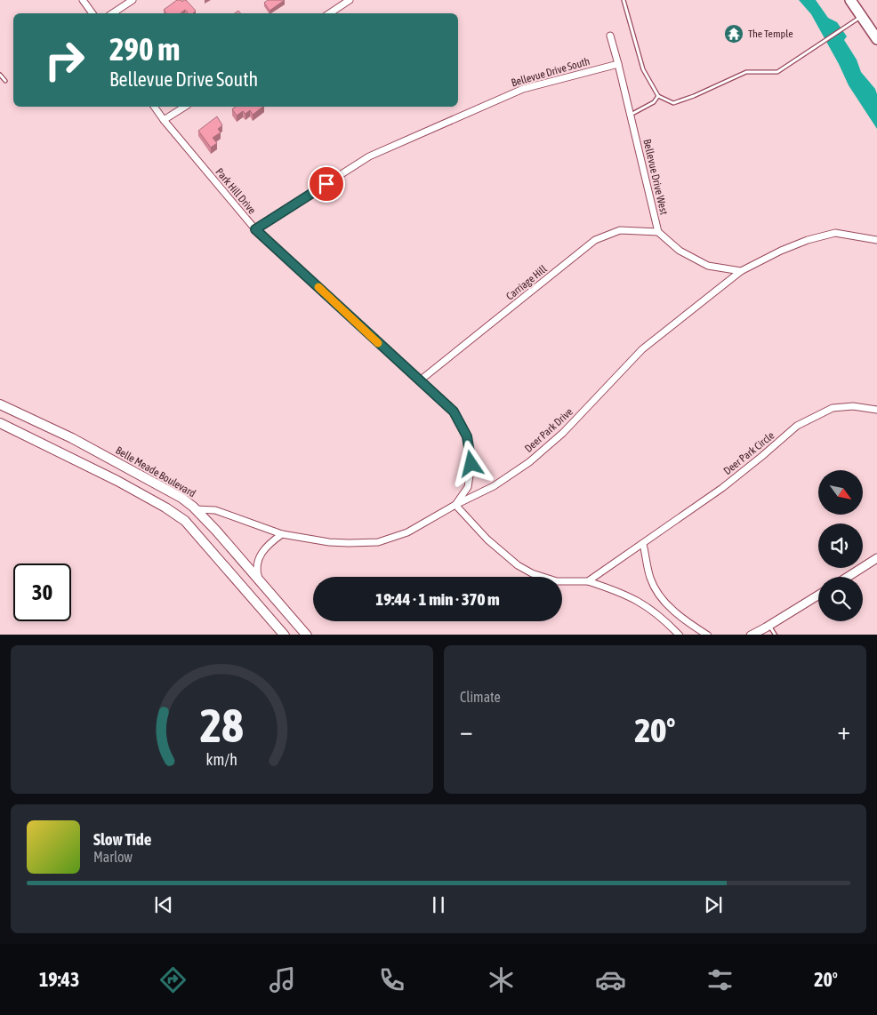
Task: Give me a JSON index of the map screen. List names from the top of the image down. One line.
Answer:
{"streets":{"main road":["Belle Meade Boulevard"],"street":["Bellevue Drive South","Bellevue Drive West","Park Hill Drive","Carriage Hill","Deer Park Drive","Deer Park Circle"]},"crossings":[["Bellevue Drive South","Bellevue Drive West"],["Bellevue Drive South","Park Hill Drive"],["Bellevue Drive West","Carriage Hill"],["Bellevue Drive West","Deer Park Drive"],["Park Hill Drive","Carriage Hill"],["Park Hill Drive","Deer Park Drive"],["Deer Park Drive","Belle Meade Boulevard"]],"places":{"temple":["The Temple"]},"north":"bottom right","page":{"turn":["290 m","Bellevue Drive South"],"limit":"30","trip":"19:44 · 1 min · 370 m","tile":"Climate","heat":["−","20°","+"],"song":["Slow Tide","Marlow"],"tabs":["19:43","20°"],"gauge":["28","km/h"]}}
